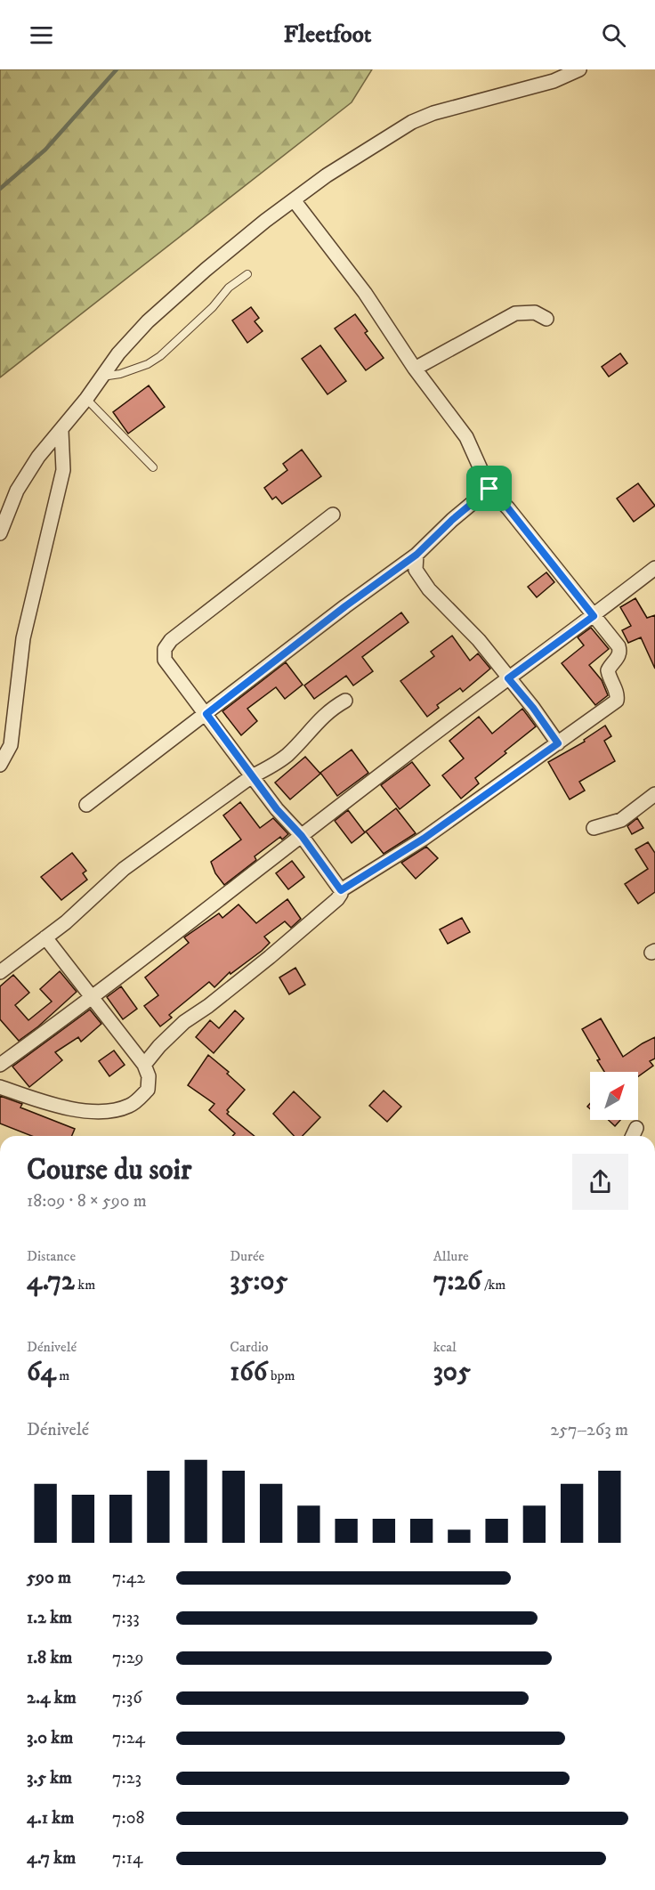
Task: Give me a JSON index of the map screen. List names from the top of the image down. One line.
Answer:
{"north":"top right","page":{"header":"Fleetfoot","heading":["Course du soir","18:09 · 8 × 590 m"],"stats":[["Distance","4.72 km"],["Durée","35:05"],["Allure","7:26 /km"],["Dénivelé","64 m"],["Cardio","166 bpm"],["kcal","305"]],"chart":["Dénivelé","257–263 m"],"list":[{"name":"590 m","note":"7:42"},{"name":"1.2 km","note":"7:33"},{"name":"1.8 km","note":"7:29"},{"name":"2.4 km","note":"7:36"},{"name":"3.0 km","note":"7:24"},{"name":"3.5 km","note":"7:23"},{"name":"4.1 km","note":"7:08"},{"name":"4.7 km","note":"7:14"}]}}
